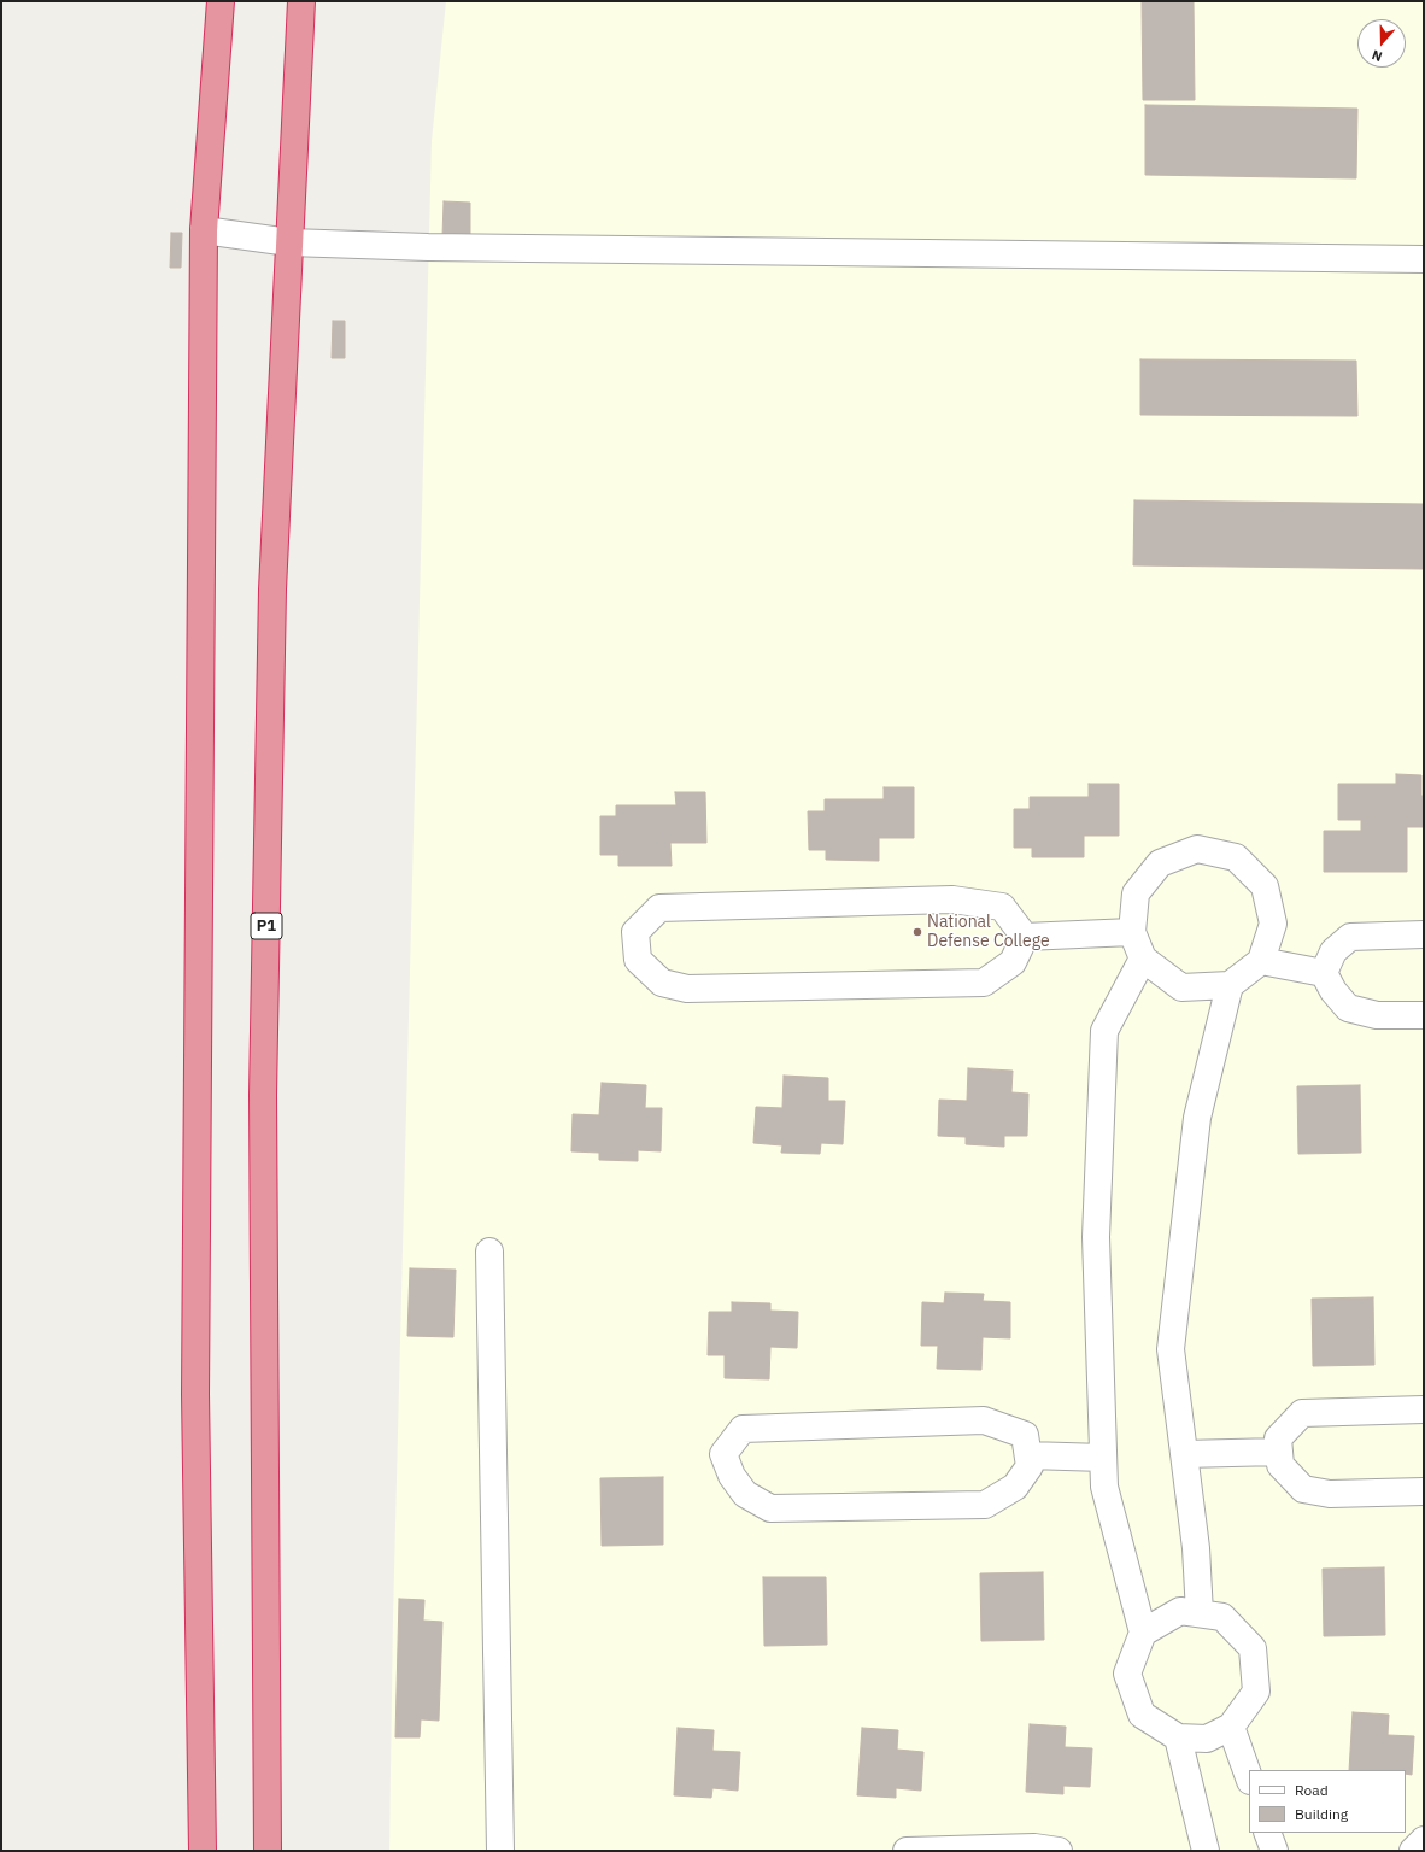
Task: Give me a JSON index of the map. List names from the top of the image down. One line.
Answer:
{"streets":{"highway":["P1"]},"places":["National Defense College"],"legend":["Road","Building"],"north":"bottom"}
